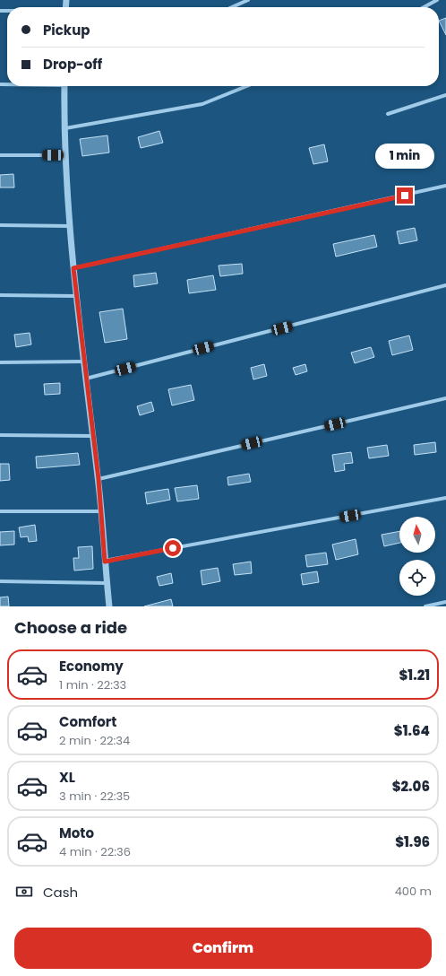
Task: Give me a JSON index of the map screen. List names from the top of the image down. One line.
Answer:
{"north":"top","page":{"banner":["Pickup","Drop-off"],"bubble":"1 min","heading":"Choose a ride","list":[{"name":"Economy","note":"1 min · 22:33","value":"$1.21"},{"name":"Comfort","note":"2 min · 22:34","value":"$1.64"},{"name":"XL","note":"3 min · 22:35","value":"$2.06"},{"name":"Moto","note":"4 min · 22:36","value":"$1.96"}],"pay":["Cash","400 m"],"buttons":"Confirm"}}
